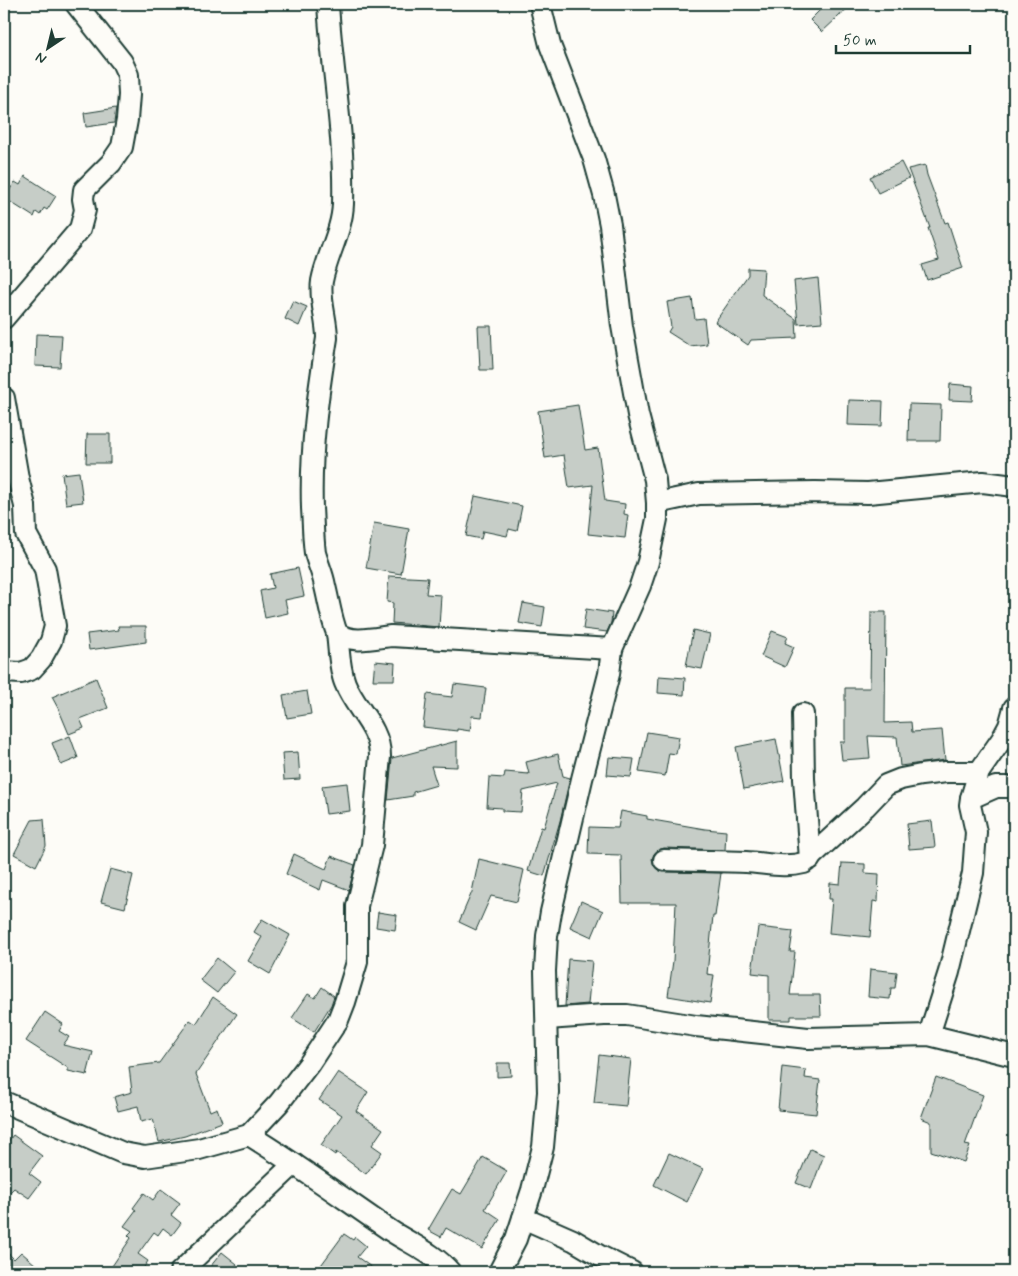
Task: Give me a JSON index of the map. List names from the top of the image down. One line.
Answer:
{"scale_bar":"50 m","north":"bottom left"}
